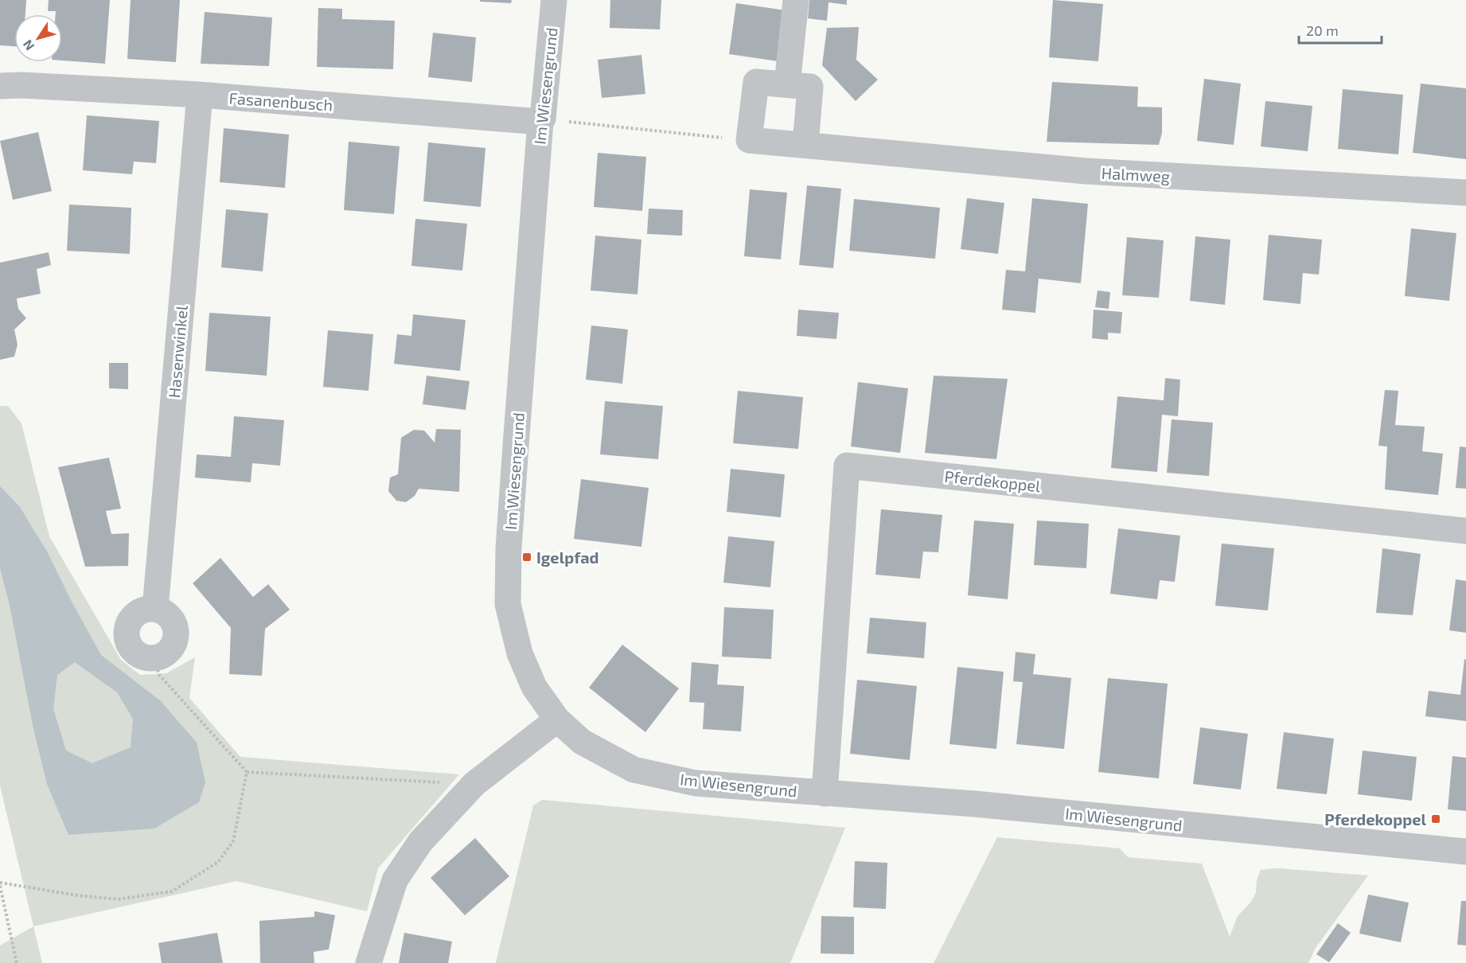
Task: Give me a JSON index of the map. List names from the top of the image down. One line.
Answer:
{"streets":{"street":["Im Wiesengrund","Fasanenbusch","Halmweg","Hasenwinkel","Pferdekoppel"]},"crossings":[["Im Wiesengrund","Fasanenbusch"],["Im Wiesengrund","Pferdekoppel"],["Fasanenbusch","Hasenwinkel"]],"places":{"transit":["Igelpfad","Pferdekoppel"]},"scale_bar":"20 m","north":"bottom left"}
